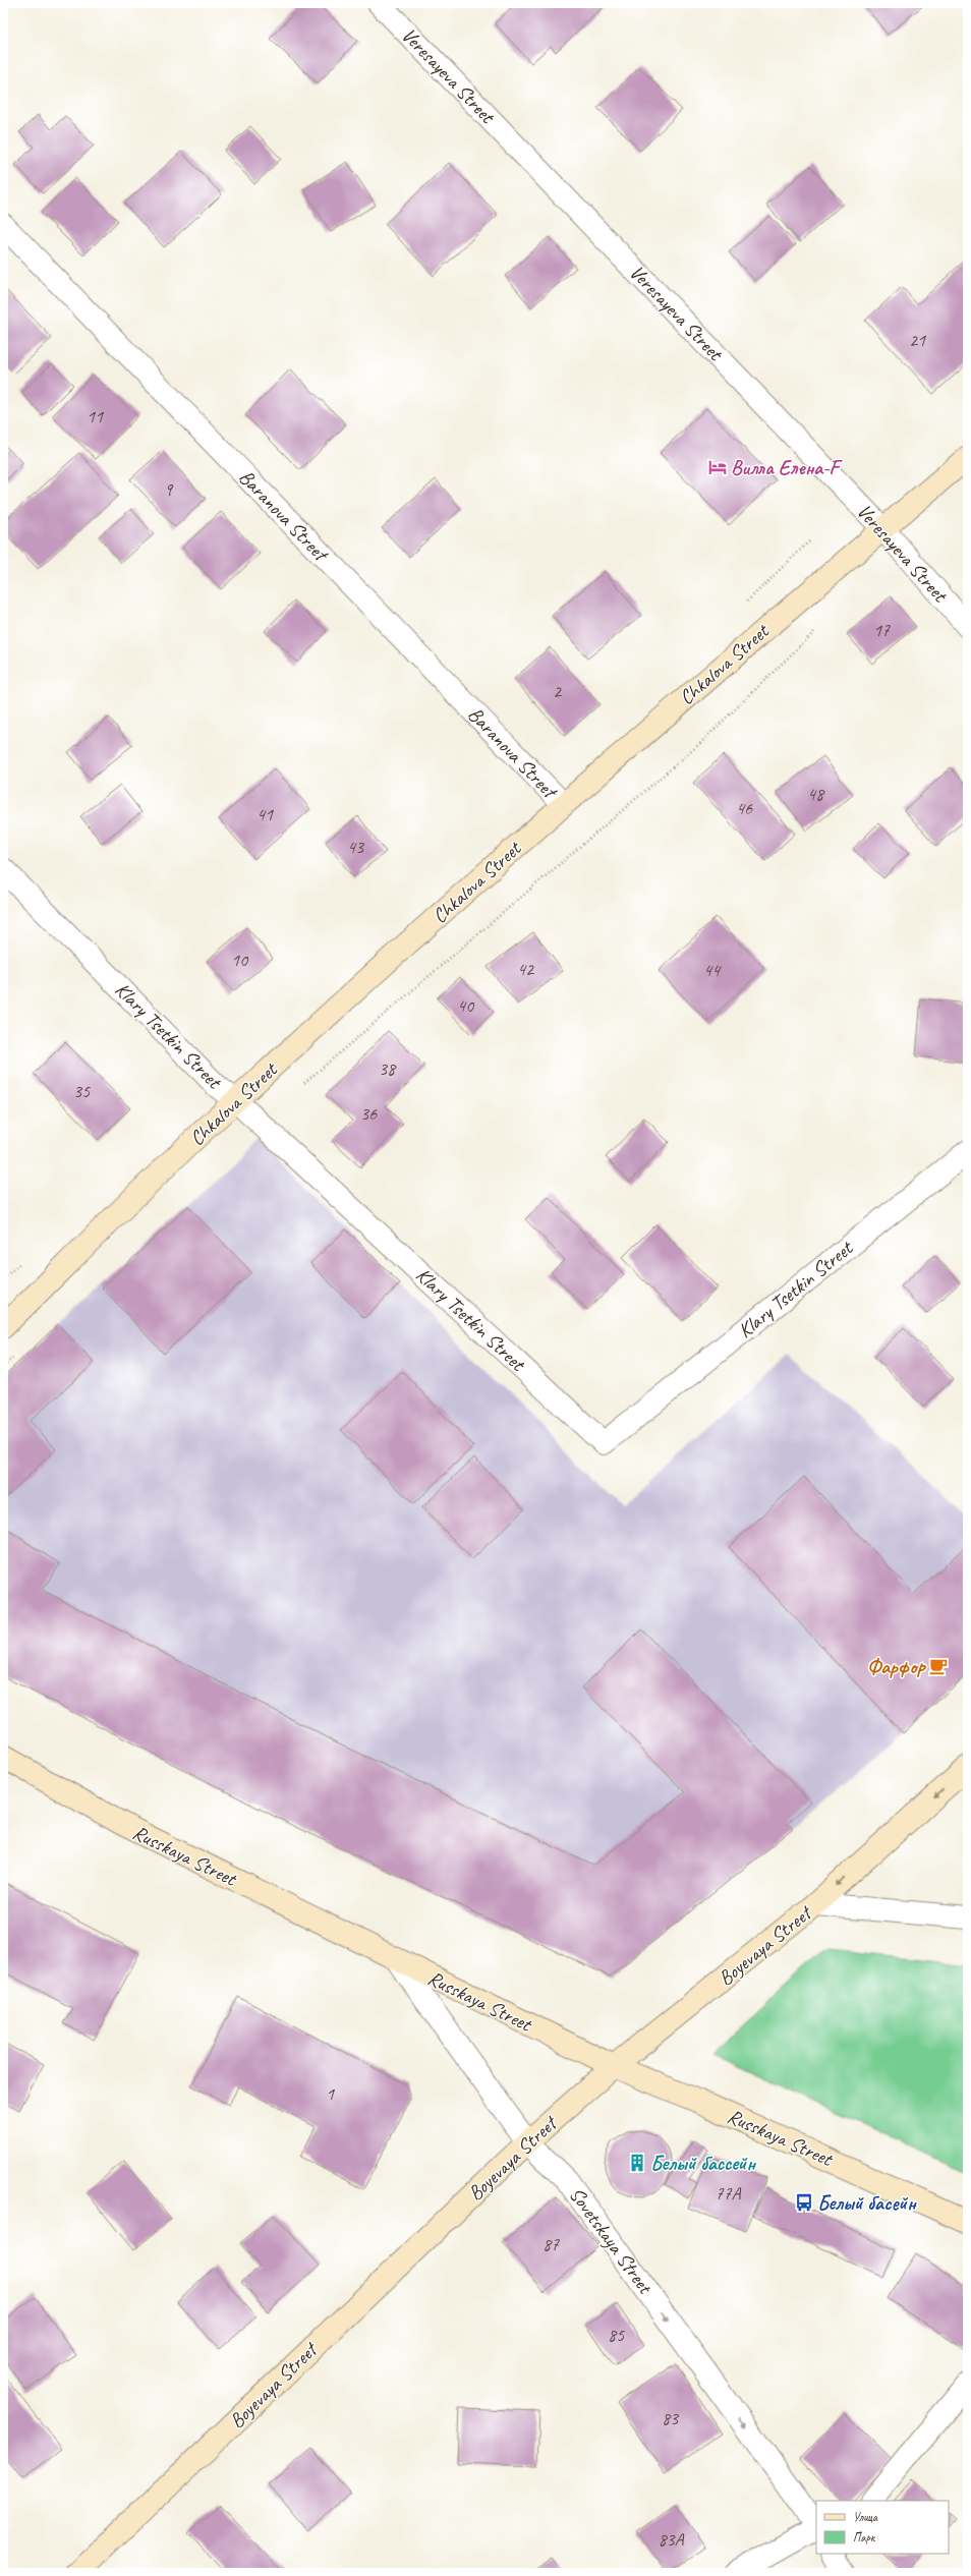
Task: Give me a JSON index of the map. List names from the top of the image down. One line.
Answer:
{"streets":{"street":["Veresayeva Street","Baranova Street","Chkalova Street","Klary Tsetkin Street","Russkaya Street","Boyevaya Street","Sovetskaya Street"]},"crossings":[["Veresayeva Street","Chkalova Street"],["Baranova Street","Chkalova Street"],["Chkalova Street","Klary Tsetkin Street"],["Russkaya Street","Boyevaya Street"],["Russkaya Street","Sovetskaya Street"],["Boyevaya Street","Sovetskaya Street"]],"one_way":["Sovetskaya Street"],"places":{"hotel":["Вилла Елена-F"],"cafe":["Фарфор"],"building":["Белый баcсейн"],"bus stop":["Белый басейн"]},"house_numbers":["21","11","9","17","2","48","46","41","43","10","42","44","40","38","35","36","1","77А","87","85","83","83А"],"legend":["Улица","Парк"]}
